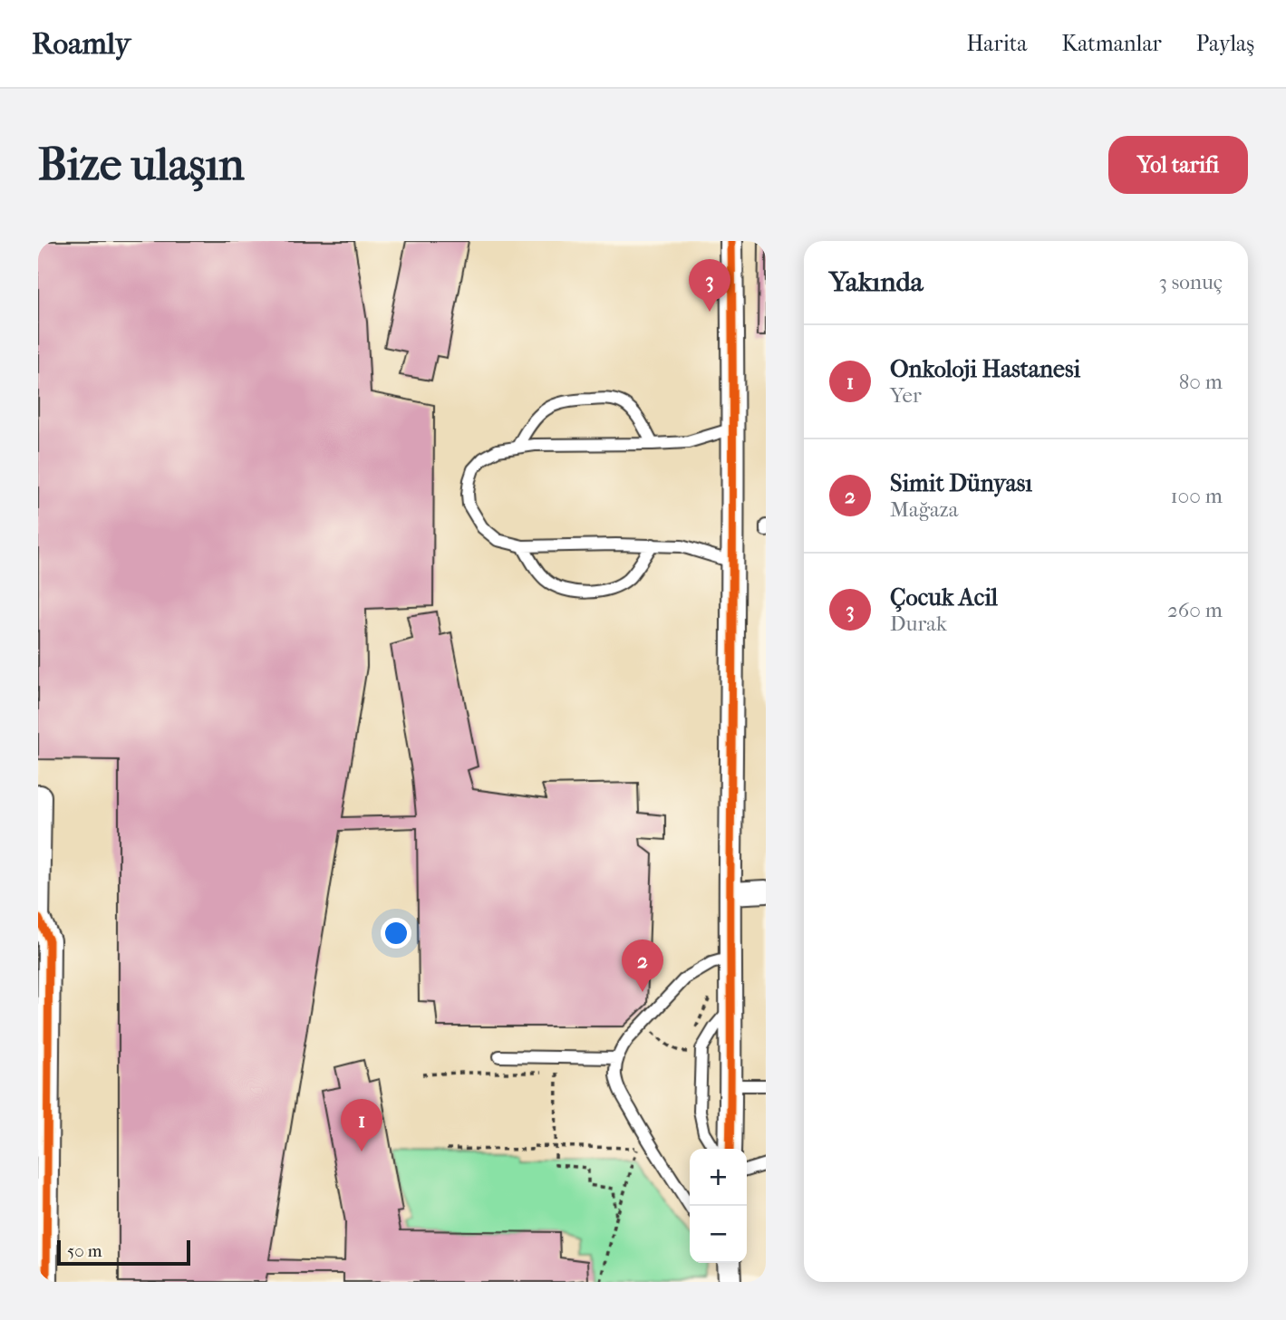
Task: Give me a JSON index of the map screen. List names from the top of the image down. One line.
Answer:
{"scale_bar":"50 m","page":{"header":"Roamly","nav":["Harita","Katmanlar","Paylaş"],"buttons":"Yol tarifi","title":"Bize ulaşın","heading":["Yakında","3 sonuç"],"pins":["3","2","1"],"list":[{"mark":"1","name":"Onkoloji Hastanesi","note":"Yer","value":"80 m"},{"mark":"2","name":"Simit Dünyası","note":"Mağaza","value":"100 m"},{"mark":"3","name":"Çocuk Acil","note":"Durak","value":"260 m"}],"map_buttons":["+","−"],"scale":"50 m"}}
